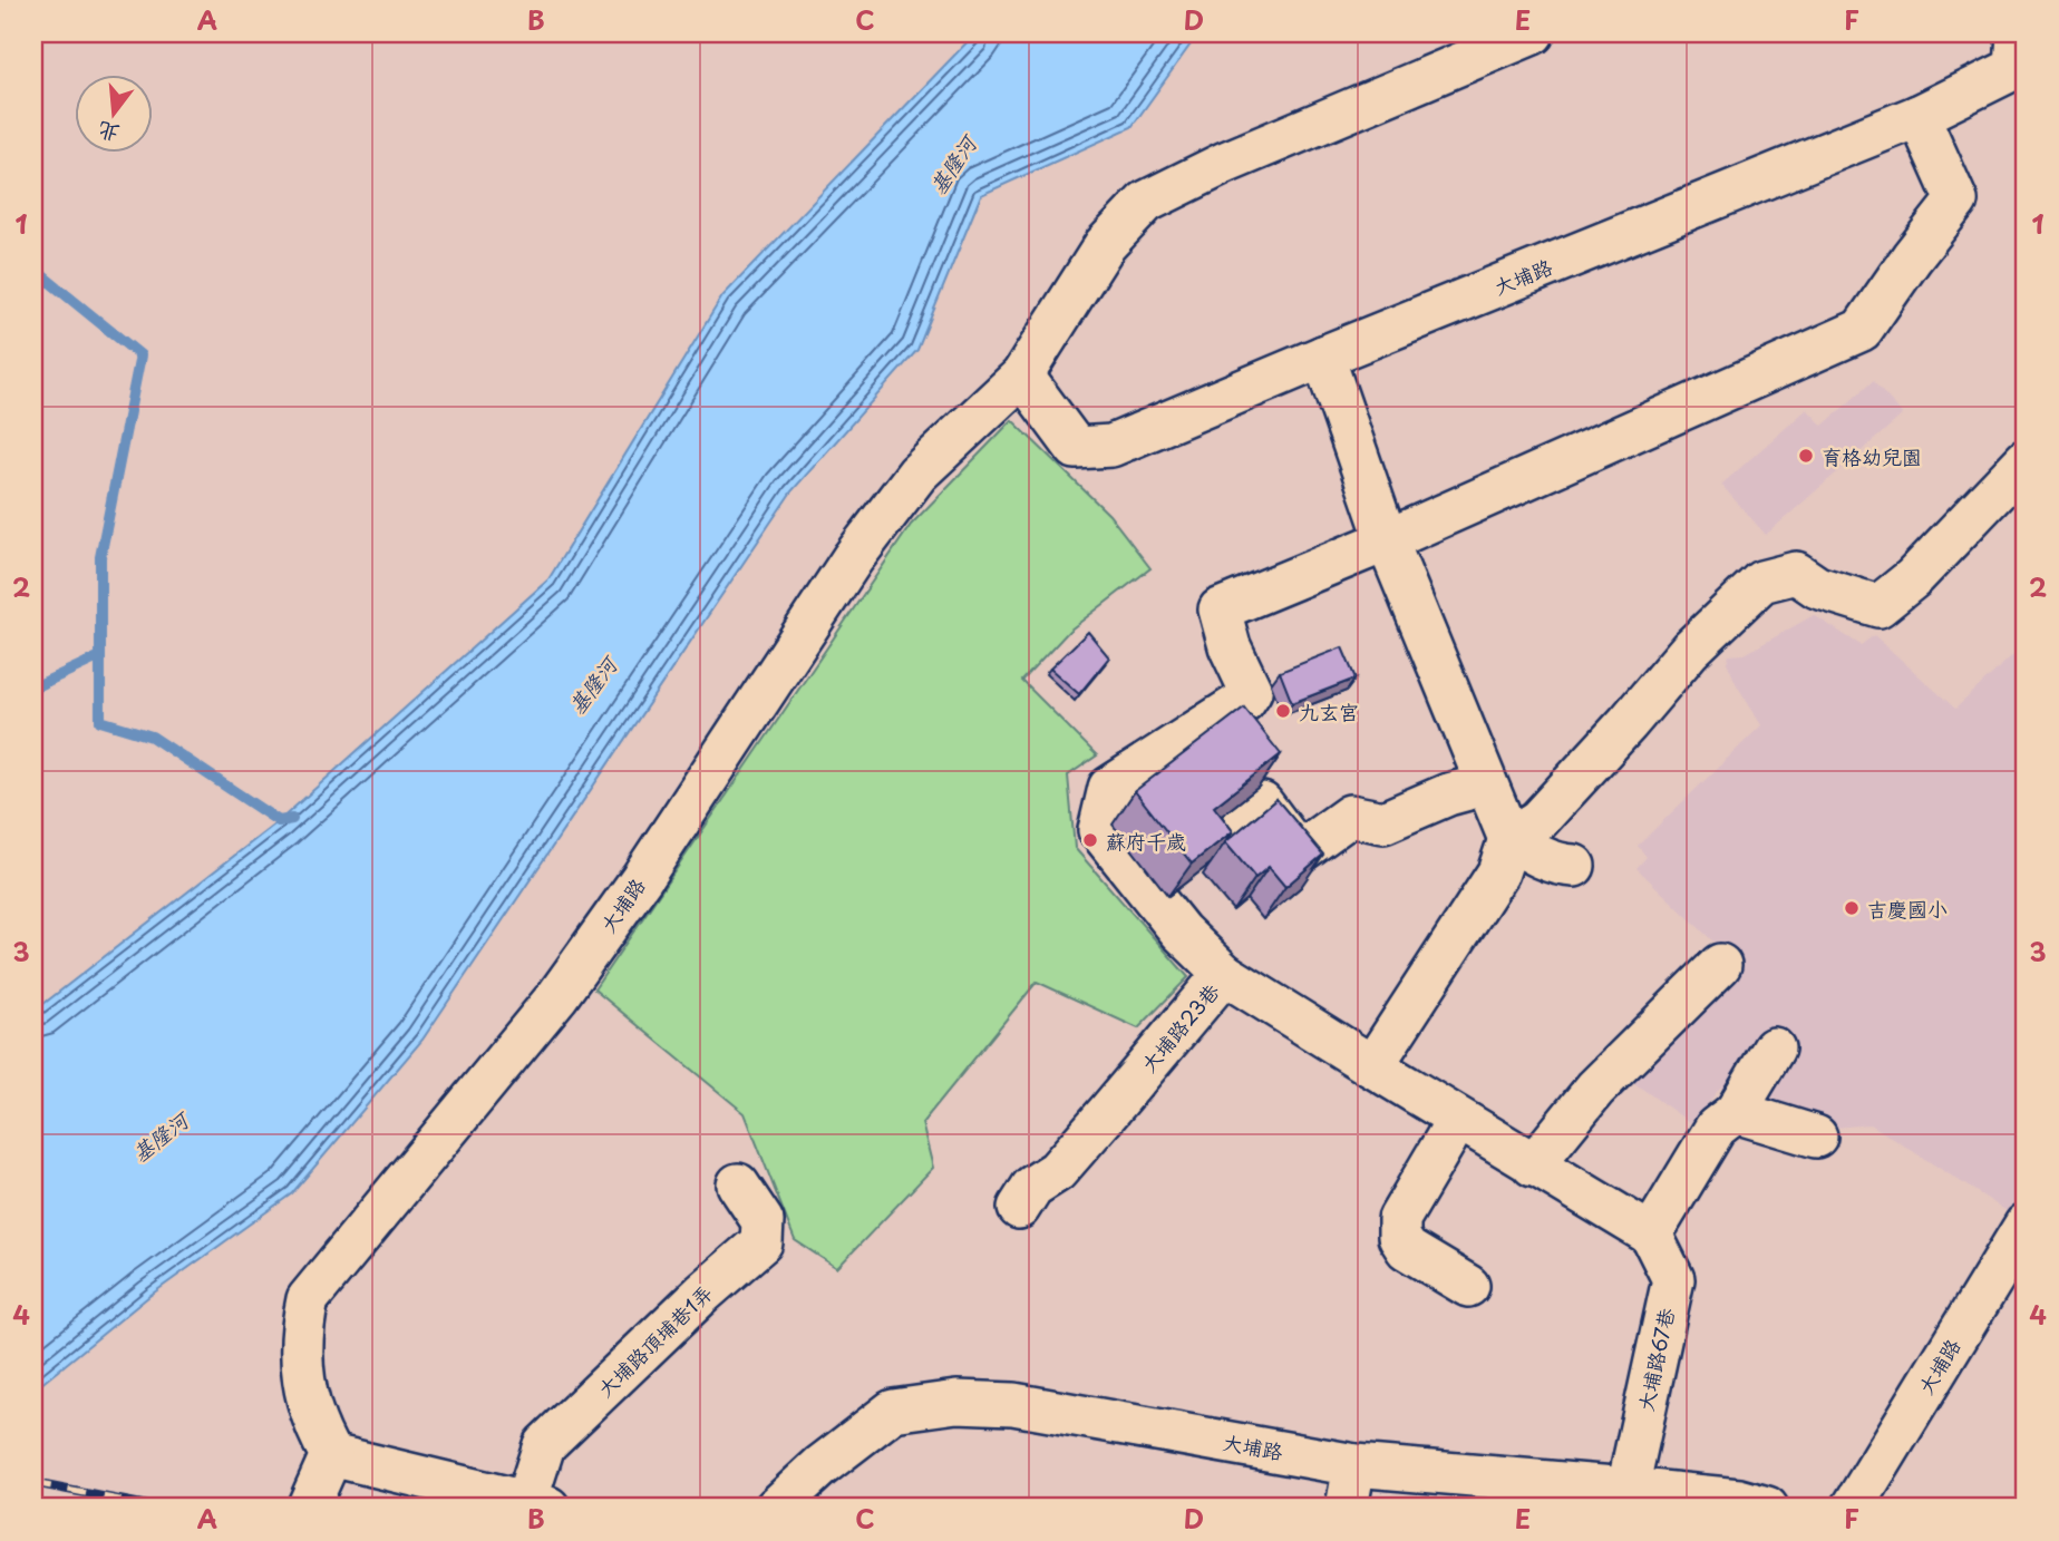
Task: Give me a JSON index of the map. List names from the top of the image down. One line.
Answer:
{"streets":{"street":["大埔路","大埔路23巷","大埔路頂埔巷1弄","大埔路67巷"]},"crossings":[["大埔路","大埔路67巷"],["大埔路23巷","大埔路67巷"]],"water":["基隆河"],"places":["育格幼兒園","九玄宮","蘇府千歲","吉慶國小"],"north":"bottom","grid":{"columns":["A","B","C","D","E","F"],"rows":["1","2","3","4"]}}
